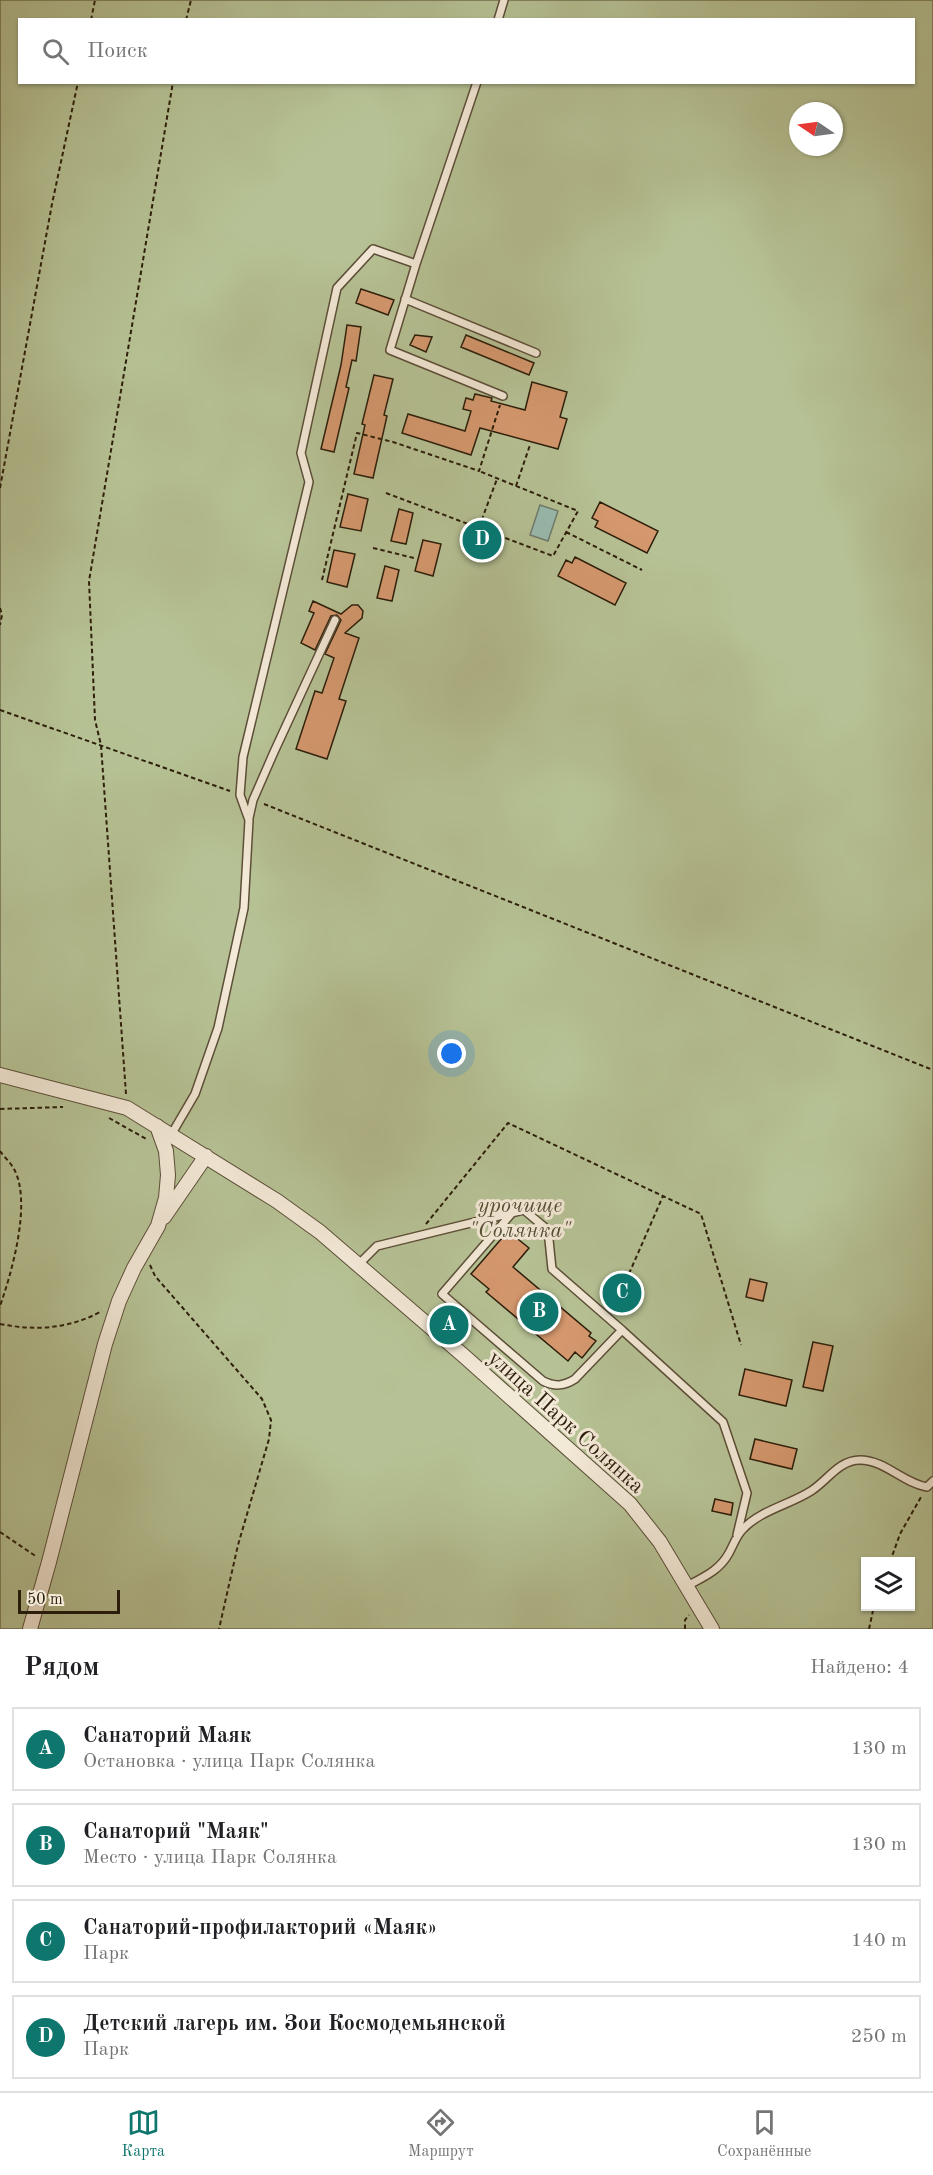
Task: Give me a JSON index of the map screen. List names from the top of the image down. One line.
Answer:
{"streets":{"street":["улица Парк Солянка"]},"parks":["урочище \"Солянка\""],"scale_bar":"50 m","north":"left","page":{"search":"Поиск","pins":["D","C","B","A"],"scale":"50 m","heading":["Рядом","Найдено: 4"],"list":[{"mark":"A","name":"Санаторий Маяк","note":"Остановка · улица Парк Солянка","value":"130 m"},{"mark":"B","name":"Санаторий \"Маяк\"","note":"Место · улица Парк Солянка","value":"130 m"},{"mark":"C","name":"Санаторий-профилакторий «Маяк»","note":"Парк","value":"140 m"},{"mark":"D","name":"Детский лагерь им. Зои Космодемьянской","note":"Парк","value":"250 m"}],"nav":["Карта","Маршрут","Сохранённые"]}}
